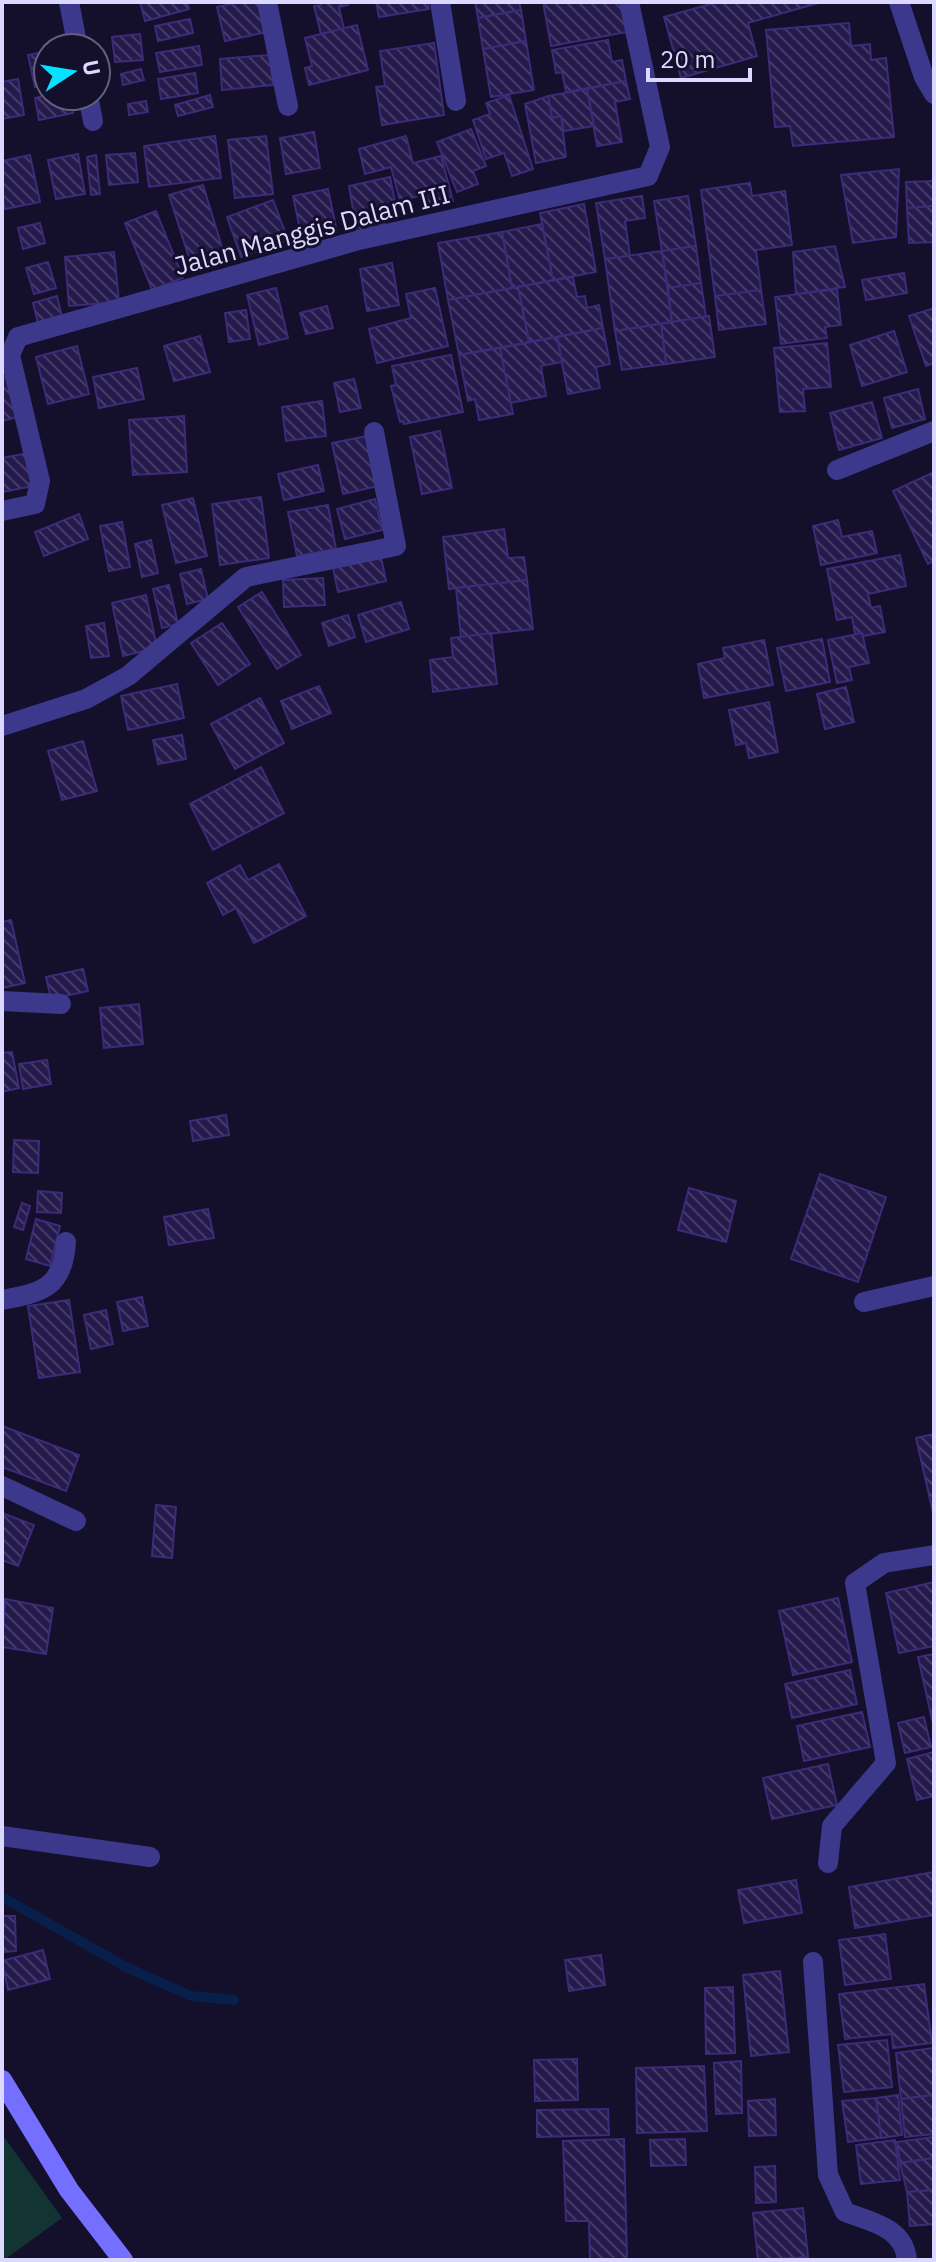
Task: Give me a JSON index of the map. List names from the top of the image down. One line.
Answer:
{"streets":{"street":["Jalan Manggis Dalam III"]},"scale_bar":"20 m","north":"right"}
